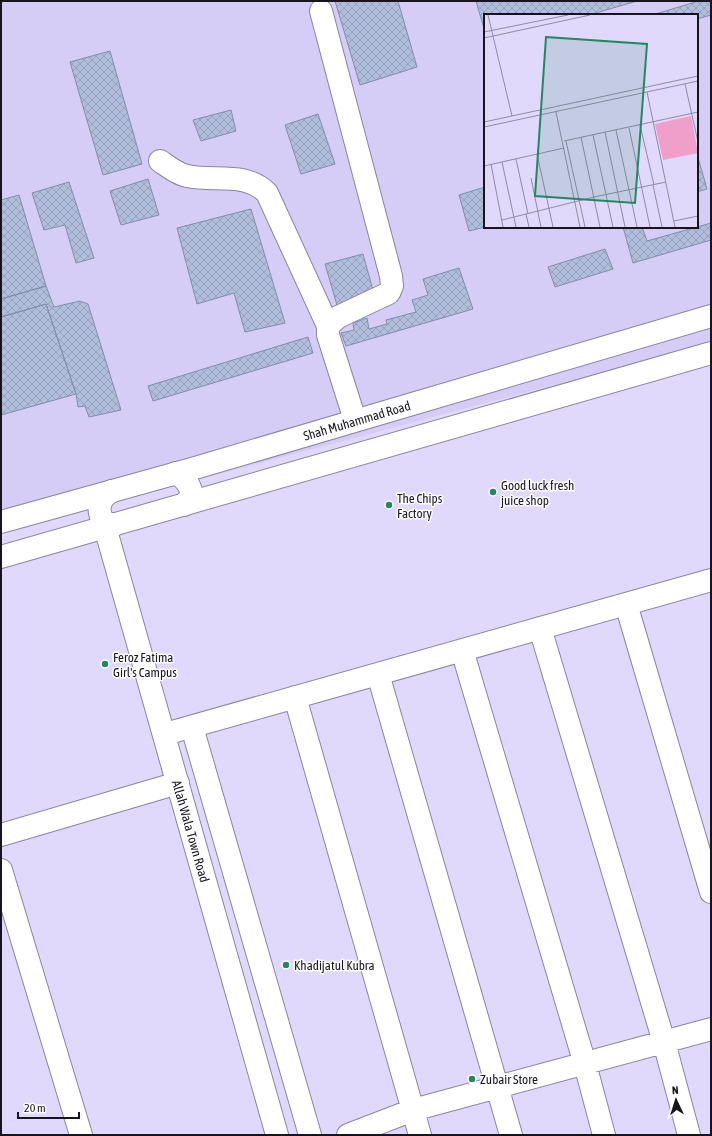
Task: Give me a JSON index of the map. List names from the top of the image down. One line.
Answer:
{"streets":{"street":["Shah Muhammad Road","Allah Wala Town Road"]},"places":["Good luck fresh juice shop","The Chips Factory","Feroz Fatima Girl's Campus","Khadijatul Kubra","Zubair Store"],"scale_bar":"20 m","north":"top"}
